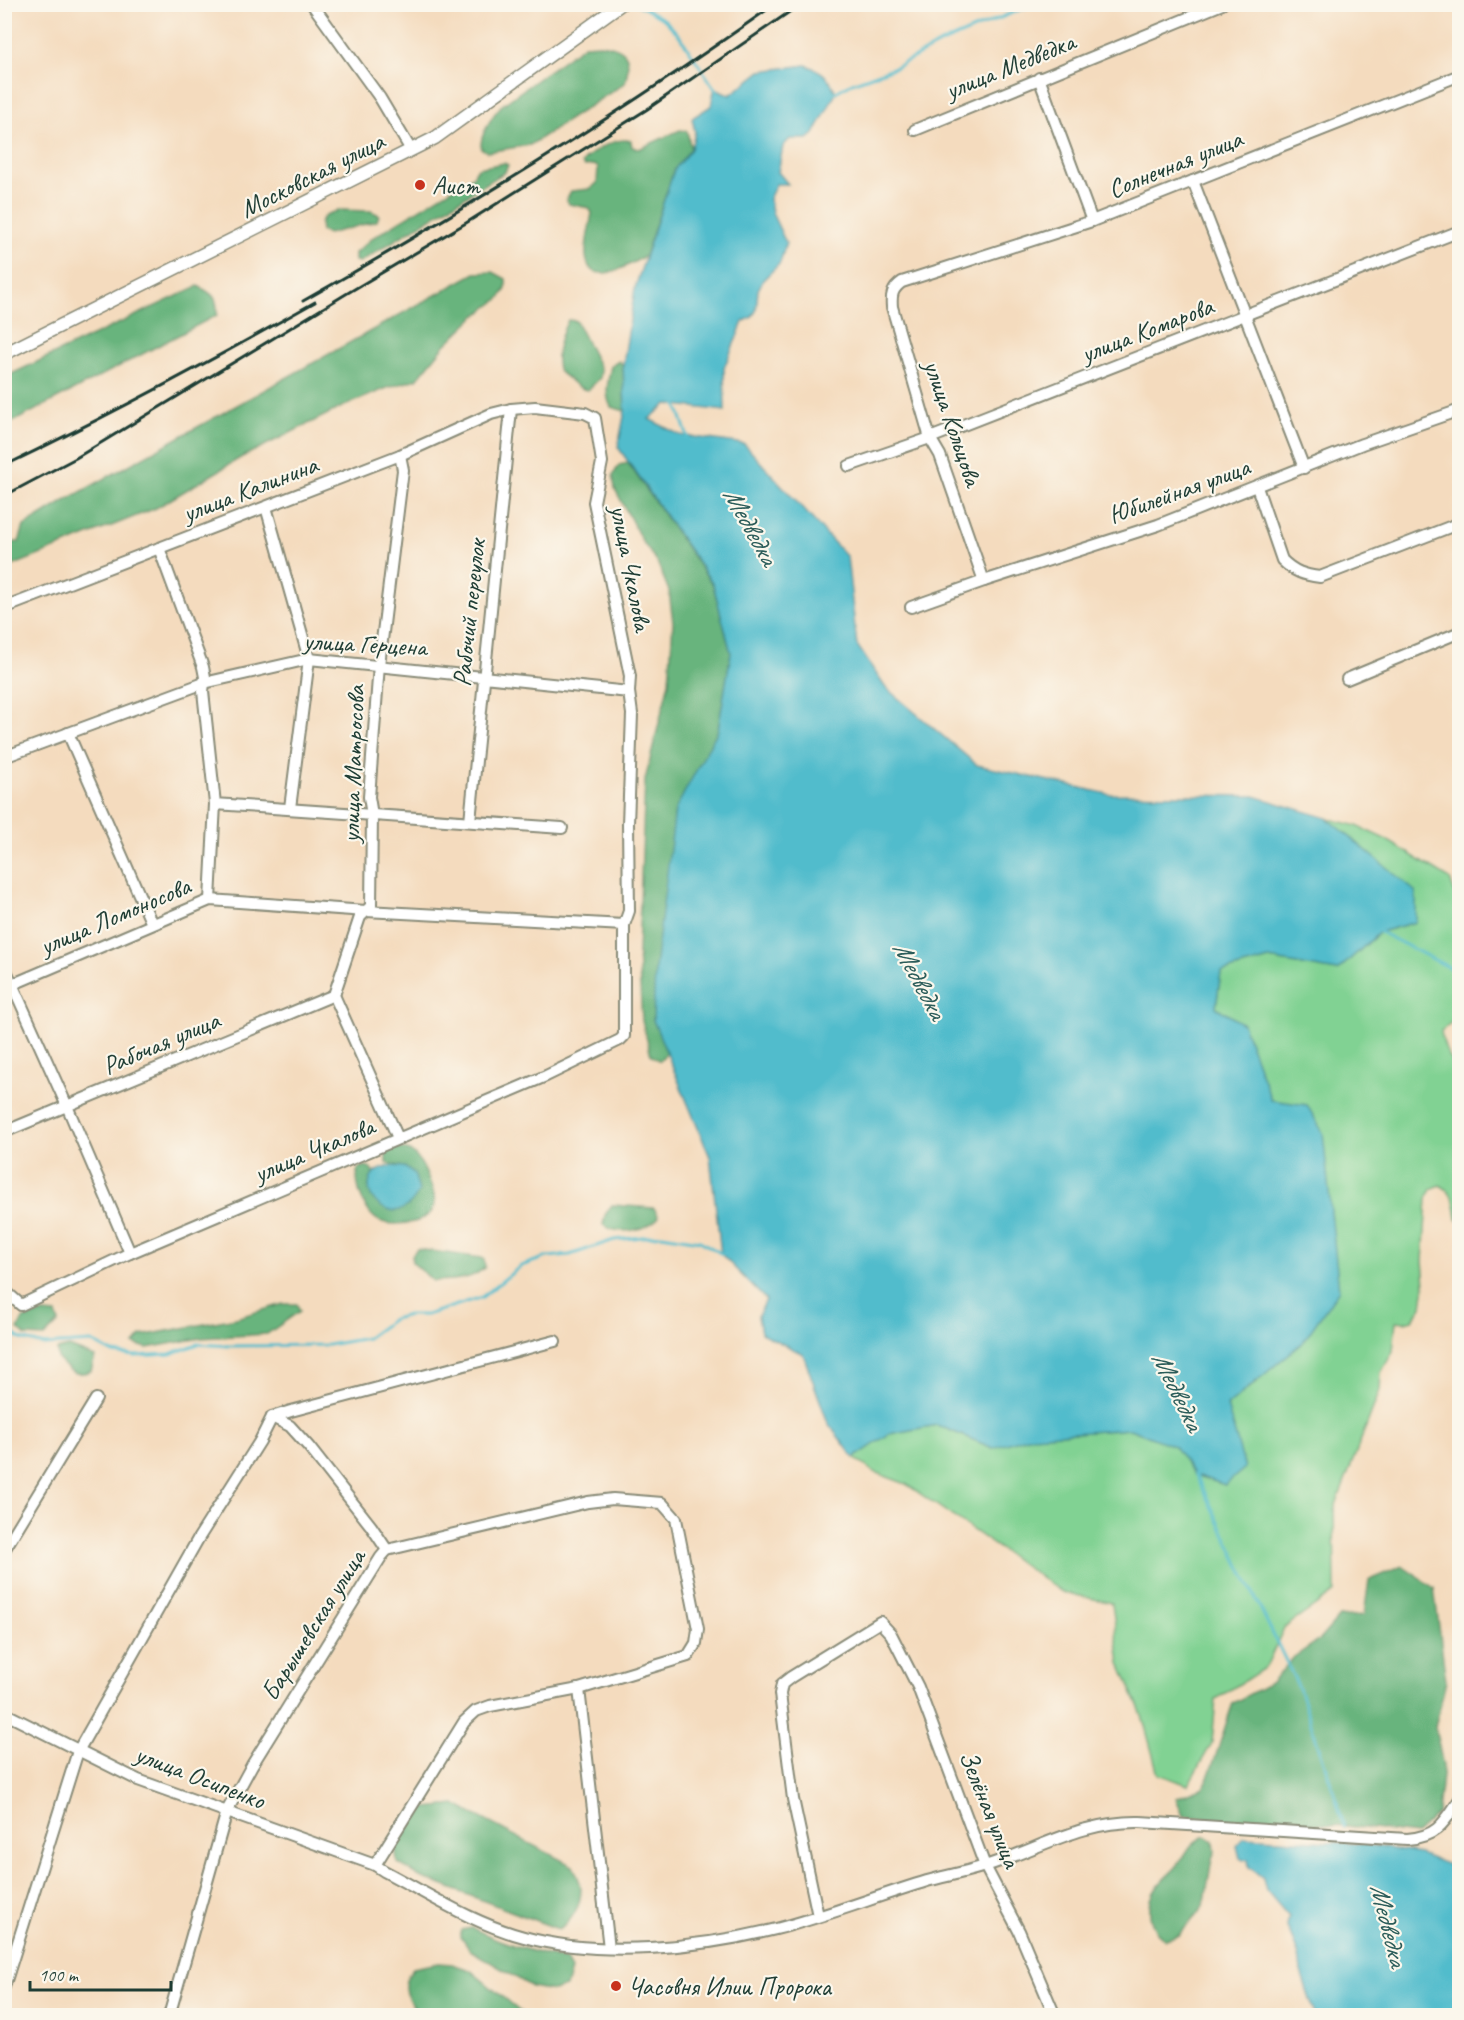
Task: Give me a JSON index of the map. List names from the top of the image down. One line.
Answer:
{"streets":{"street":["улица Медведка","Солнечная улица","Московская улица","улица Комарова","улица Кольцова","улица Калинина","Юбилейная улица","улица Чкалова","Рабочий переулок","улица Герцена","улица Матросова","улица Ломоносова","Рабочая улица","Барышевская улица","улица Осипенко","Зелёная улица"]},"crossings":[["Солнечная улица","улица Кольцова"],["улица Комарова","улица Кольцова"],["улица Кольцова","Юбилейная улица"],["улица Калинина","улица Чкалова"],["улица Калинина","Рабочий переулок"],["улица Калинина","улица Матросова"],["улица Чкалова","улица Герцена"],["Рабочий переулок","улица Герцена"],["улица Герцена","улица Матросова"],["улица Матросова","Рабочая улица"],["Барышевская улица","улица Осипенко"],["улица Осипенко","Зелёная улица"]],"water":["Медведка"],"places":["Аист","Часовня Илии Пророка"],"scale_bar":"100 m"}
